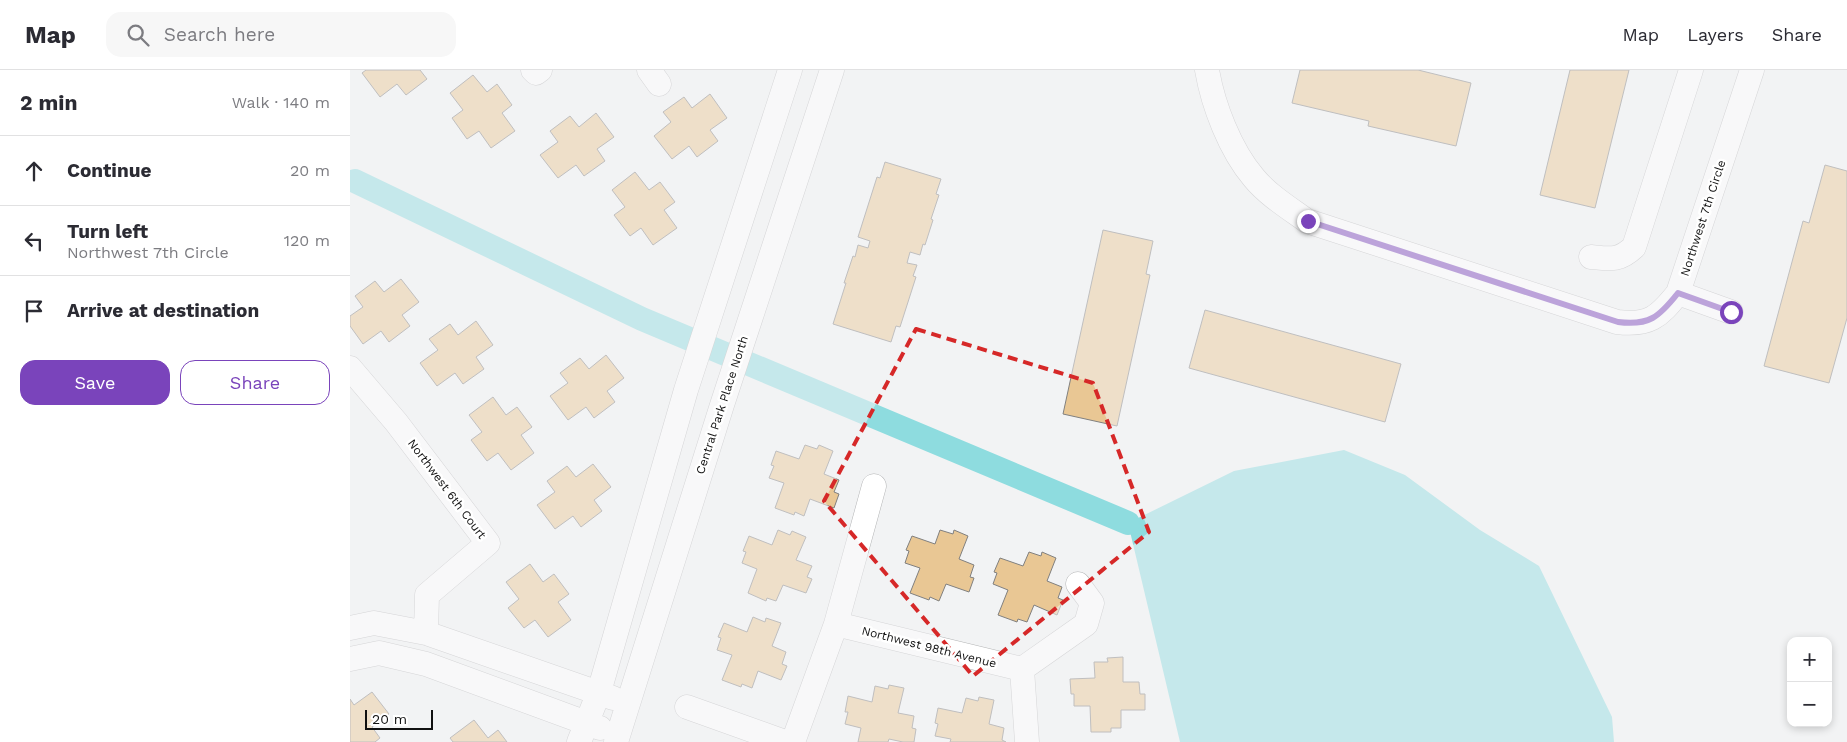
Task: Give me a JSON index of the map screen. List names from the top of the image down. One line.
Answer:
{"streets":{"street":["Northwest 7th Circle","Central Park Place North","Northwest 6th Court","Northwest 98th Avenue"]},"scale_bar":"20 m","page":{"header":"Map","search":"Search here","nav":["Map","Layers","Share"],"heading":["2 min","Walk · 140 m"],"list":[["Continue","20 m"],["Turn left","Northwest 7th Circle","120 m"],"Arrive at destination"],"buttons":["Save","Share"],"map_buttons":["+","−"],"scale":"20 m"}}
